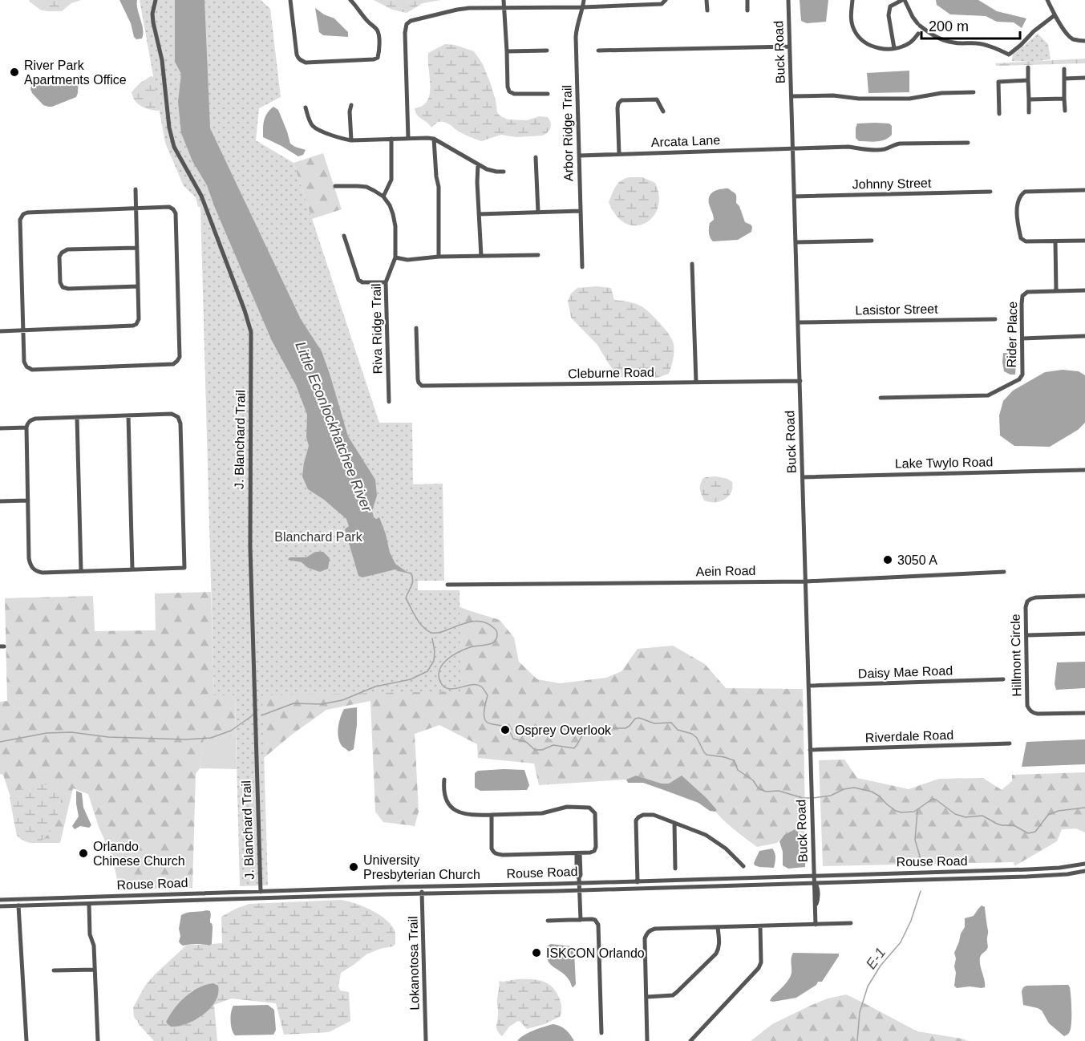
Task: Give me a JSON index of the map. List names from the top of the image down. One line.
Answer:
{"streets":{"street":["Buck Road","Arbor Ridge Trail","Arcata Lane","Johnny Street","Lasistor Street","Riva Ridge Trail","Rider Place","Cleburne Road","J. Blanchard Trail","Lake Twylo Road","Aein Road","Hillmont Circle","Daisy Mae Road","Riverdale Road","Rouse Road","Lokanotosa Trail"]},"crossings":[["Buck Road","Arcata Lane"],["Buck Road","Johnny Street"],["Buck Road","Lasistor Street"],["Buck Road","Cleburne Road"],["Buck Road","Lake Twylo Road"],["Buck Road","Aein Road"],["Buck Road","Daisy Mae Road"],["Buck Road","Riverdale Road"],["Buck Road","Rouse Road"],["Arbor Ridge Trail","Arcata Lane"],["J. Blanchard Trail","Rouse Road"],["Rouse Road","Lokanotosa Trail"]],"water":["Little Econlockhatchee River","E-1"],"parks":["Blanchard Park"],"places":["River Park Apartments Office","3050 A","Osprey Overlook","Orlando Chinese Church","University Presbyterian Church","ISKCON Orlando"],"scale_bar":"200 m"}
